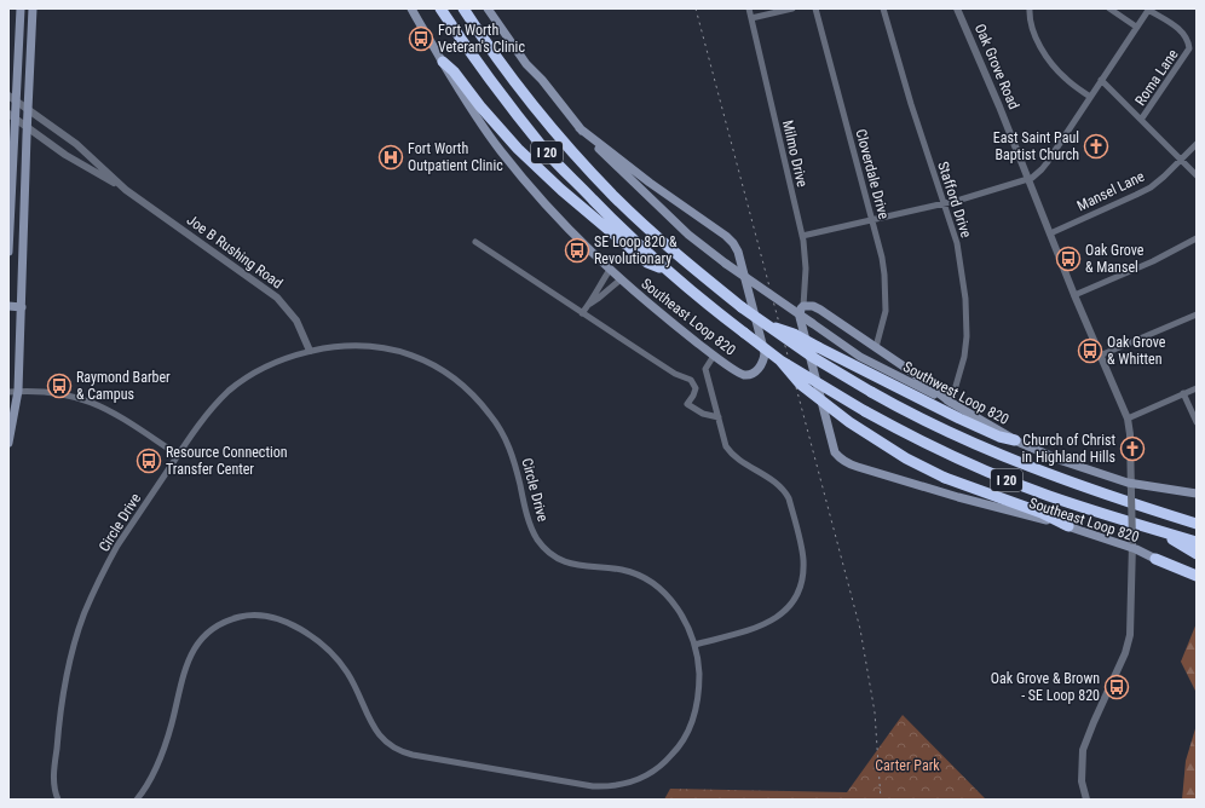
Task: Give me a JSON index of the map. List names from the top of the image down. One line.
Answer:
{"streets":{"highway":["I 20"],"main road":["Southeast Loop 820","Southwest Loop 820"],"street":["Oak Grove Road","Roma Lane","Milmo Drive","Cloverdale Drive","Mansel Lane","Stafford Drive","Joe B Rushing Road","Circle Drive"]},"crossings":[["Oak Grove Road","Mansel Lane"],["Oak Grove Road","Southeast Loop 820"],["Oak Grove Road","Southwest Loop 820"],["Milmo Drive","Southeast Loop 820"],["Stafford Drive","Southwest Loop 820"],["Joe B Rushing Road","Circle Drive"],["Southeast Loop 820","Southwest Loop 820"]],"parks":["Carter Park"],"places":{"bus stop":["Fort Worth Veteran's Clinic","SE Loop 820 & Revolutionary","Oak Grove & Mansel","Oak Grove & Whitten","Raymond Barber & Campus","Resource Connection Transfer Center","Oak Grove & Brown - SE Loop 820"],"church":["East Saint Paul Baptist Church","Church of Christ in Highland Hills"],"hospital":["Fort Worth Outpatient Clinic"]}}
